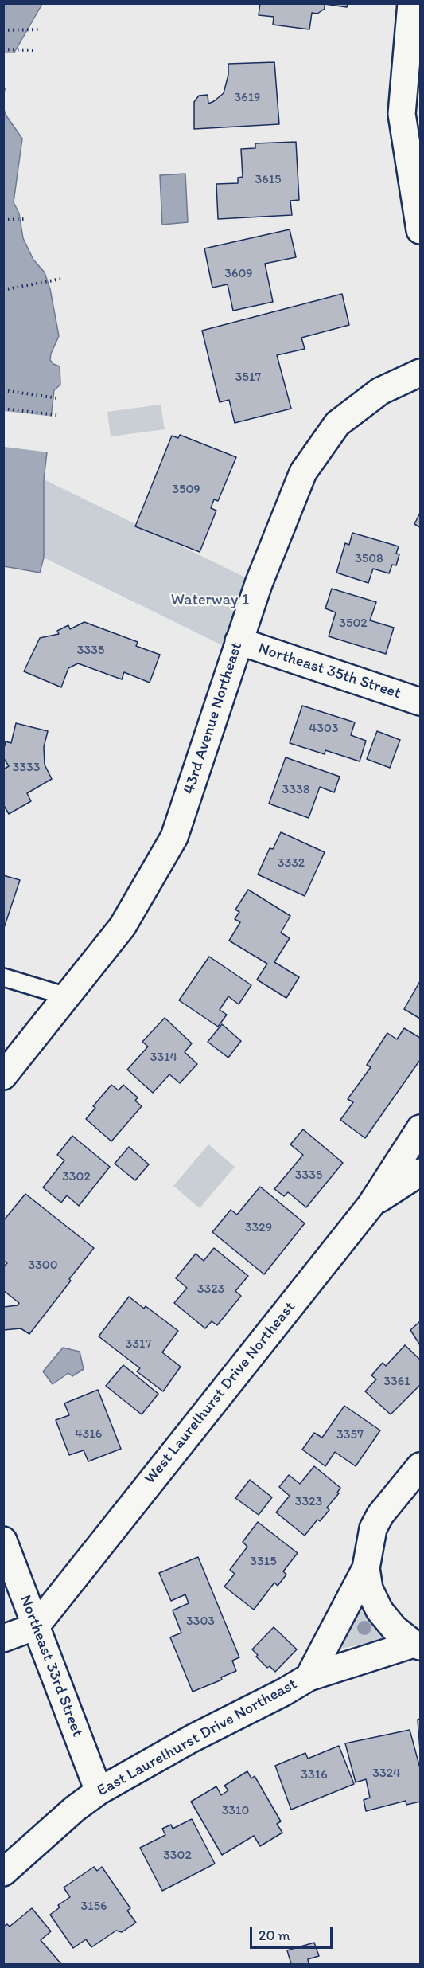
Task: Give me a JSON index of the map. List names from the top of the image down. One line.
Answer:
{"streets":{"street":["Northeast 35th Street","43rd Avenue Northeast","West Laurelhurst Drive Northeast","Northeast 33rd Street","East Laurelhurst Drive Northeast"]},"crossings":[["Northeast 35th Street","43rd Avenue Northeast"],["West Laurelhurst Drive Northeast","Northeast 33rd Street"],["Northeast 33rd Street","East Laurelhurst Drive Northeast"]],"parks":["Waterway 1"],"house_numbers":["3619","3615","3609","3517","3509","3508","3502","3335","4303","3333","3338","3332","3314","3335","3302","3329","3300","3323","3317","3361","4316","3357","3323","3315","3303","3324","3316","3310","3302","3156"],"scale_bar":"20 m"}
